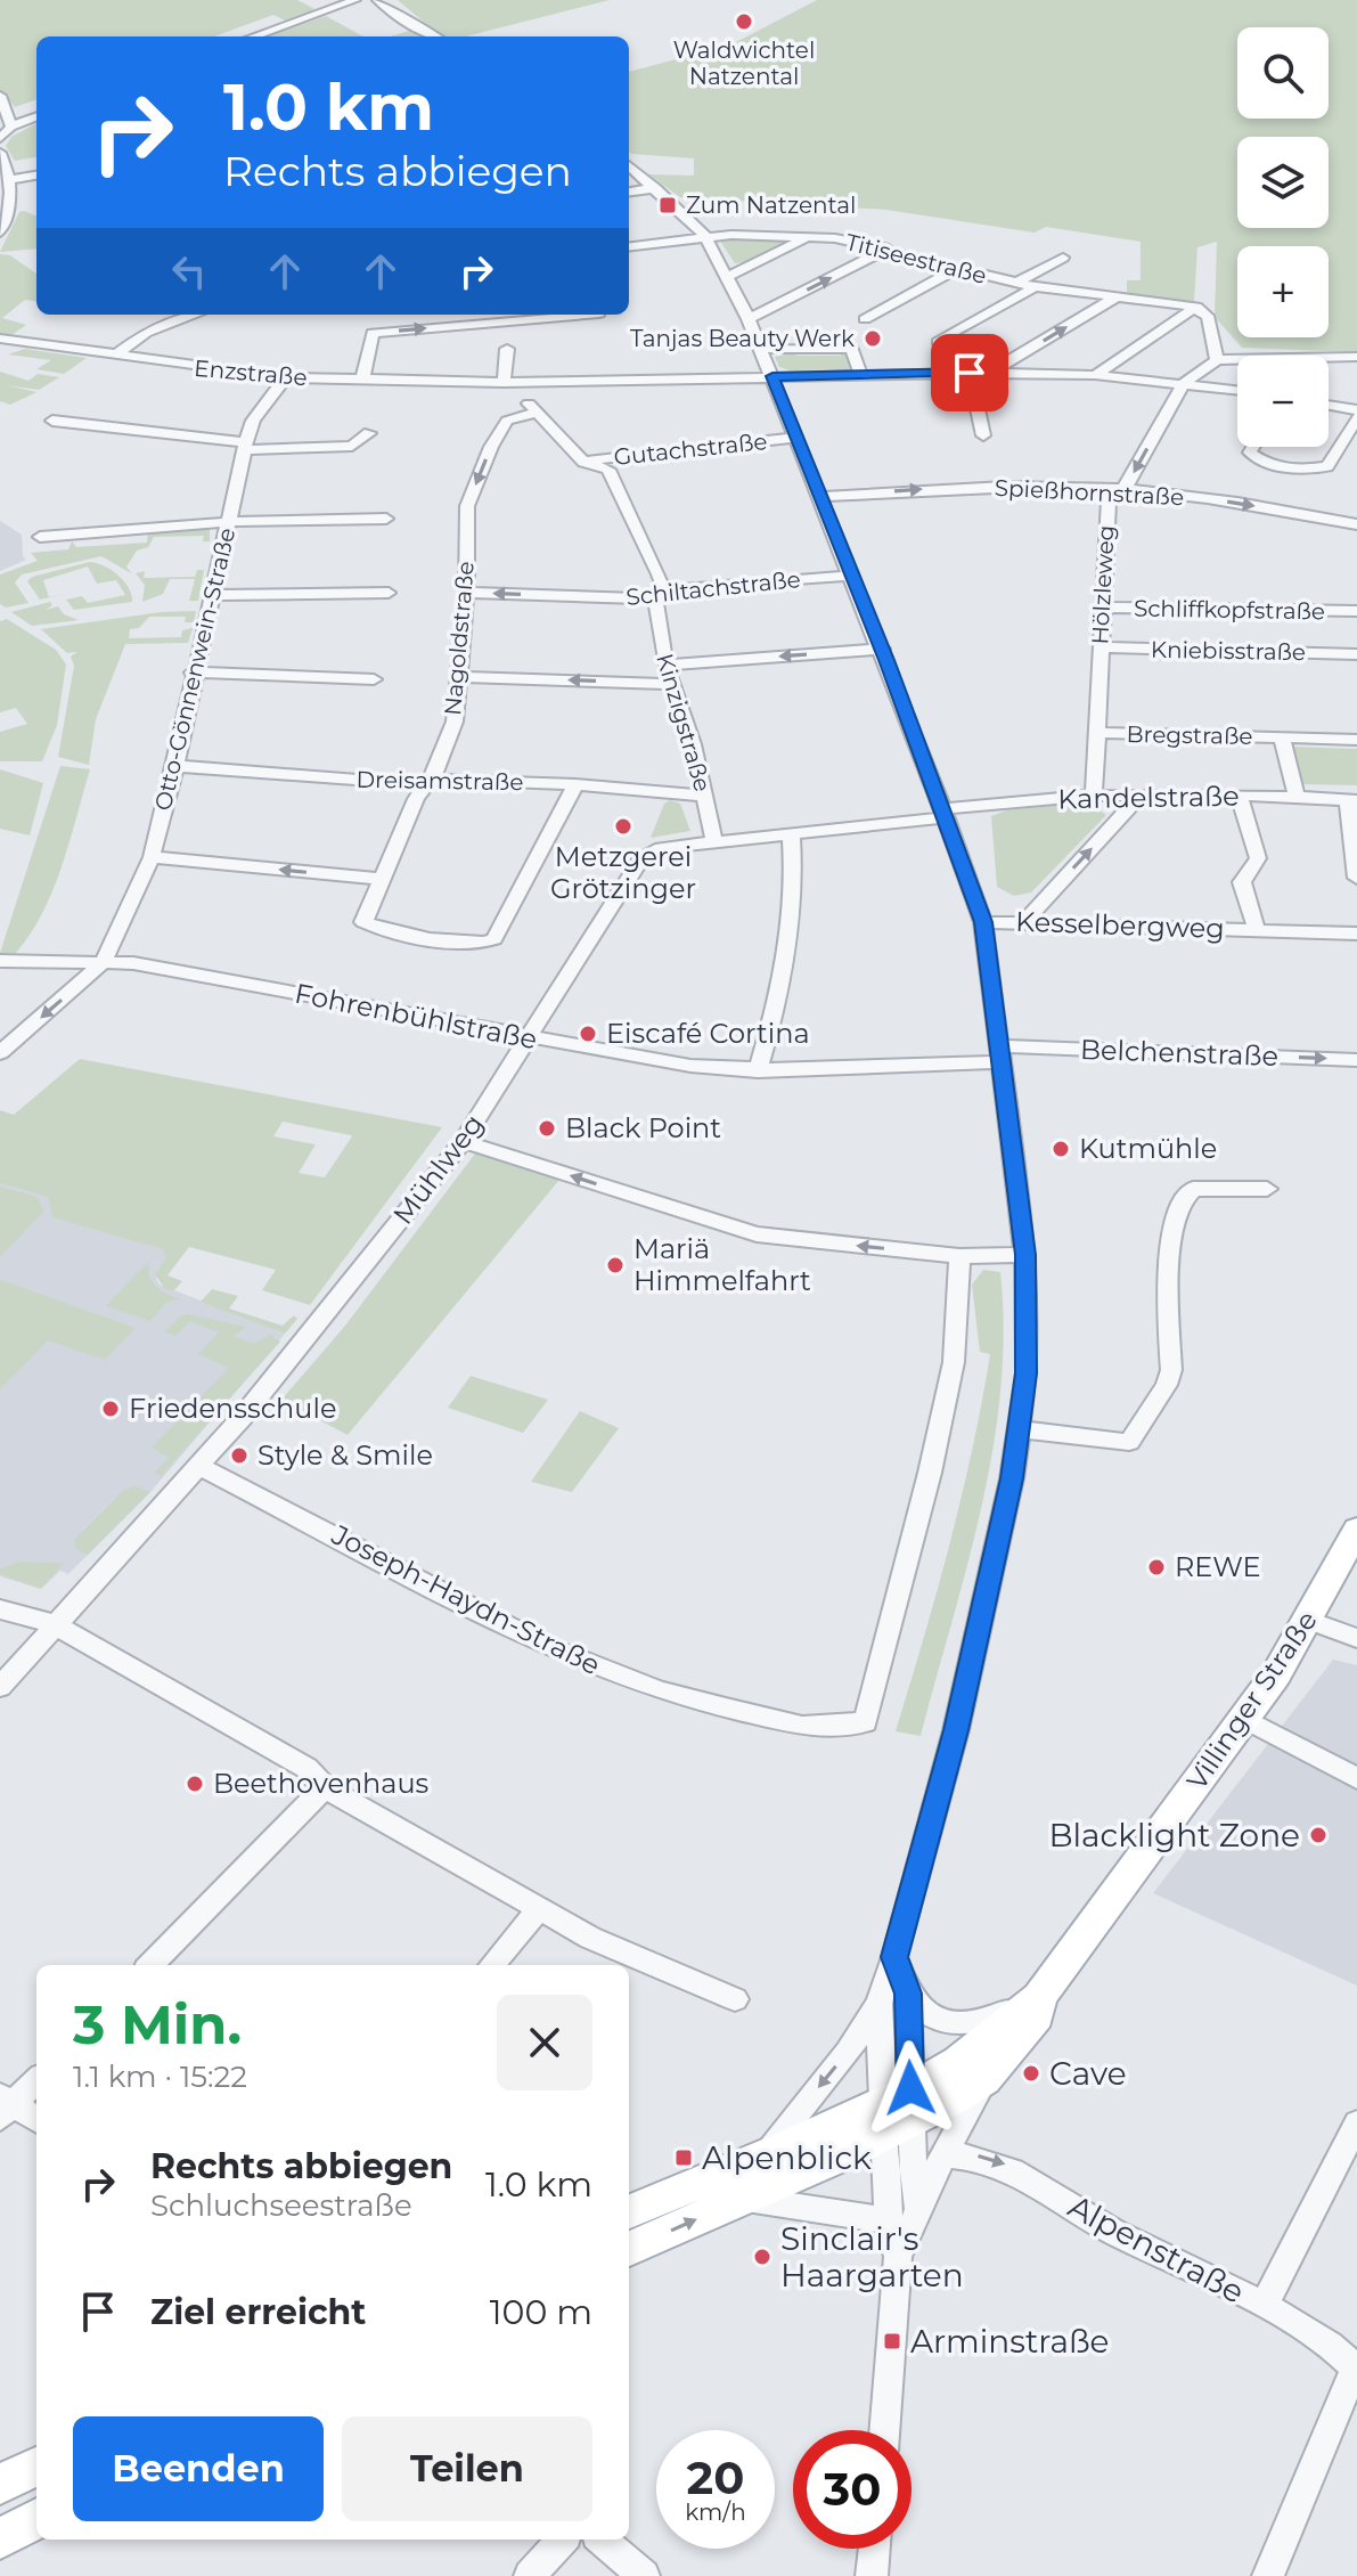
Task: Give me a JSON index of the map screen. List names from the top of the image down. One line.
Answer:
{"streets":{"main road":["Villinger Straße"],"street":["Titiseestraße","Enzstraße","Gutachstraße","Spießhornstraße","Hölzleweg","Schiltachstraße","Schliffkopfstraße","Nagoldstraße","Kniebisstraße","Otto-Gönnenwein-Straße","Kinzigstraße","Bregstraße","Dreisamstraße","Kandelstraße","Kesselbergweg","Fohrenbühlstraße","Belchenstraße","Mühlweg","Joseph-Haydn-Straße","Alpenstraße"]},"crossings":[["Enzstraße","Hölzleweg"],["Enzstraße","Otto-Gönnenwein-Straße"],["Enzstraße","Kinzigstraße"],["Gutachstraße","Kinzigstraße"],["Spießhornstraße","Hölzleweg"],["Hölzleweg","Schliffkopfstraße"],["Hölzleweg","Kniebisstraße"],["Hölzleweg","Bregstraße"],["Hölzleweg","Kandelstraße"],["Schiltachstraße","Nagoldstraße"],["Schiltachstraße","Kinzigstraße"],["Nagoldstraße","Kinzigstraße"],["Nagoldstraße","Dreisamstraße"],["Otto-Gönnenwein-Straße","Dreisamstraße"],["Otto-Gönnenwein-Straße","Fohrenbühlstraße"],["Kinzigstraße","Dreisamstraße"],["Kinzigstraße","Mühlweg"],["Kandelstraße","Kesselbergweg"],["Kandelstraße","Mühlweg"],["Fohrenbühlstraße","Belchenstraße"],["Fohrenbühlstraße","Mühlweg"],["Mühlweg","Joseph-Haydn-Straße"]],"one_way":["Belchenstraße","Alpenstraße"],"places":{"other":["Waldwichtel Natzental","Tanjas Beauty Werk","Metzgerei Grötzinger","Eiscafé Cortina","Black Point","Kutmühle","Mariä Himmelfahrt","Friedensschule","Style & Smile","REWE","Beethovenhaus","Blacklight Zone","Cave","Sinclair's Haargarten"],"transit":["Zum Natzental","Alpenblick","Arminstraße"]},"page":{"map_buttons":["+","−"],"turn":["1.0 km","Rechts abbiegen"],"heading":["3 Min.","1.1 km · 15:22"],"list":[{"name":"Rechts abbiegen","note":"Schluchseestraße","value":"1.0 km"},{"name":"Ziel erreicht","value":"100 m"}],"buttons":["Beenden","Teilen"],"speed":"20 km/h","limit":"30"}}
